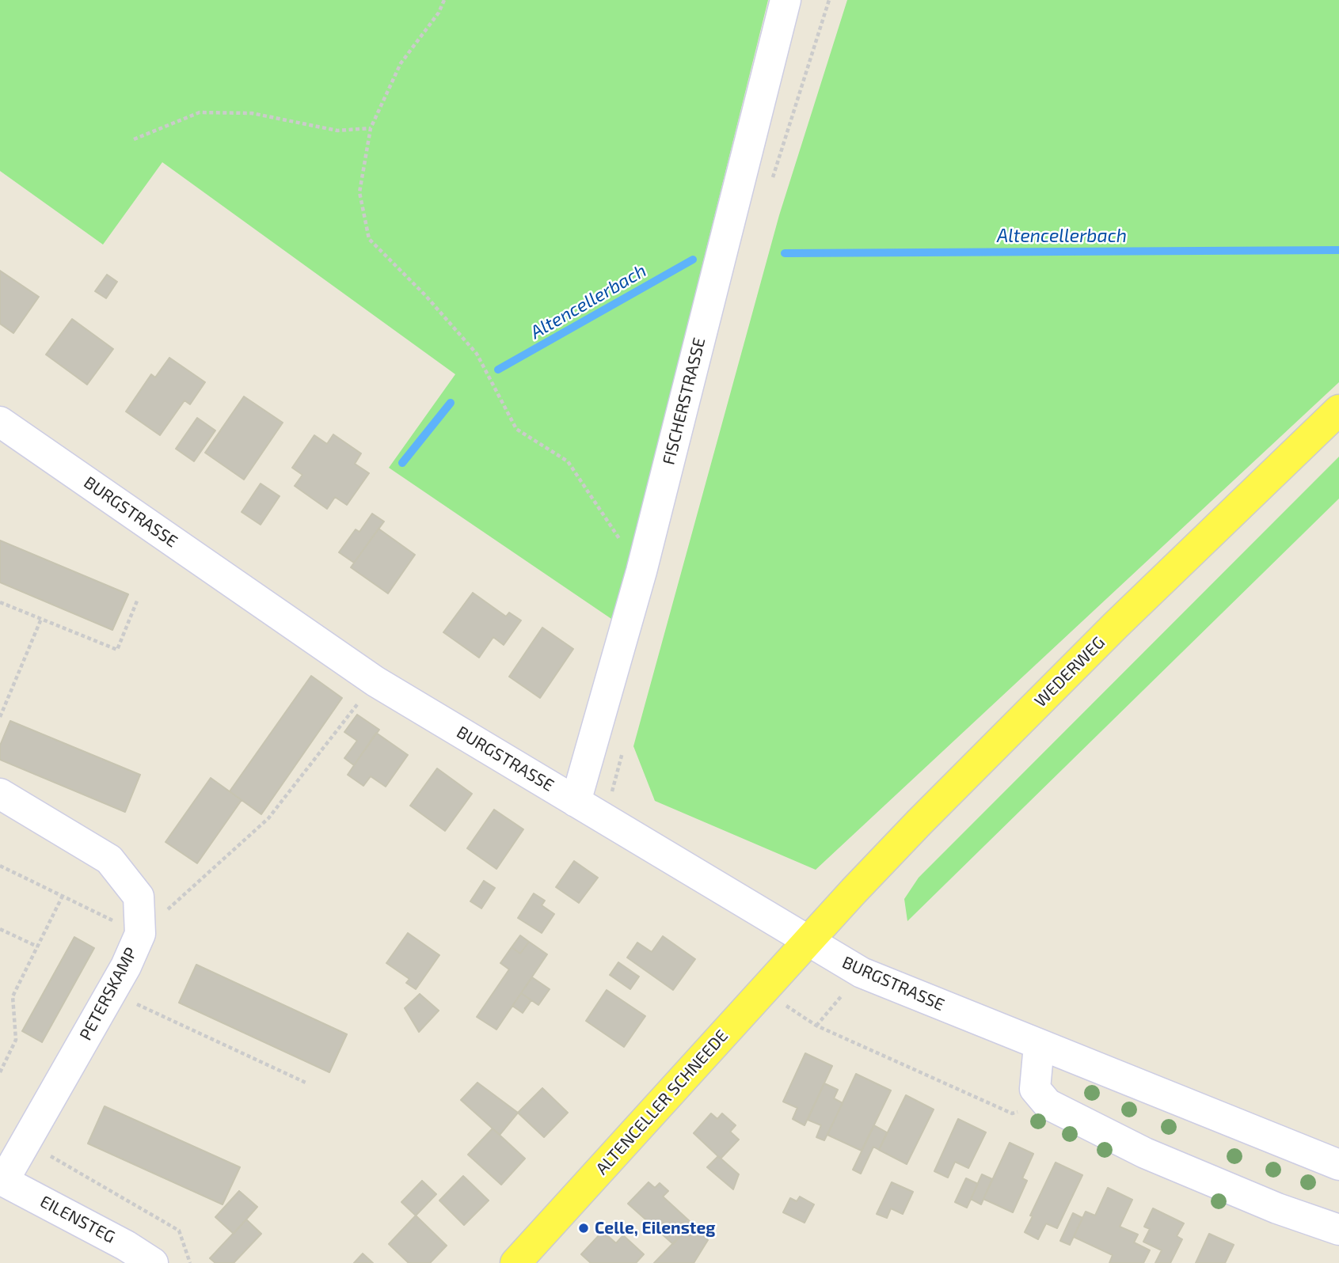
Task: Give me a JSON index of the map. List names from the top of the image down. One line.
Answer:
{"streets":{"main road":["WEDERWEG","ALTENCELLER SCHNEEDE"],"street":["FISCHERSTRASSE","BURGSTRASSE","PETERSKAMP","EILENSTEG"]},"crossings":[["FISCHERSTRASSE","BURGSTRASSE"],["BURGSTRASSE","WEDERWEG"],["BURGSTRASSE","ALTENCELLER SCHNEEDE"],["WEDERWEG","ALTENCELLER SCHNEEDE"],["PETERSKAMP","EILENSTEG"]],"water":["Altencellerbach"],"places":["Celle, Eilensteg"]}
